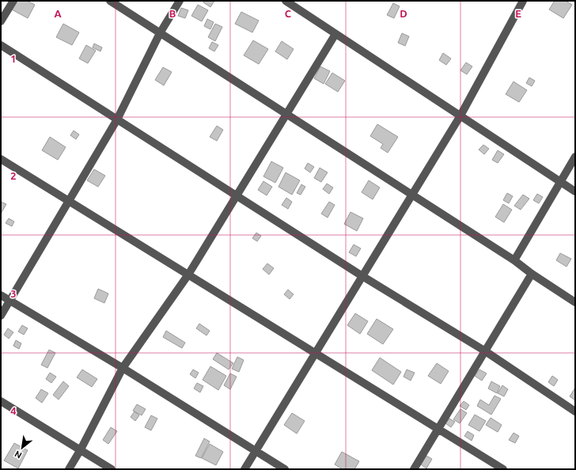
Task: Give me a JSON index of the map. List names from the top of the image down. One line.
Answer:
{"north":"bottom left","grid":{"columns":["A","B","C","D","E"],"rows":["1","2","3","4"]}}
